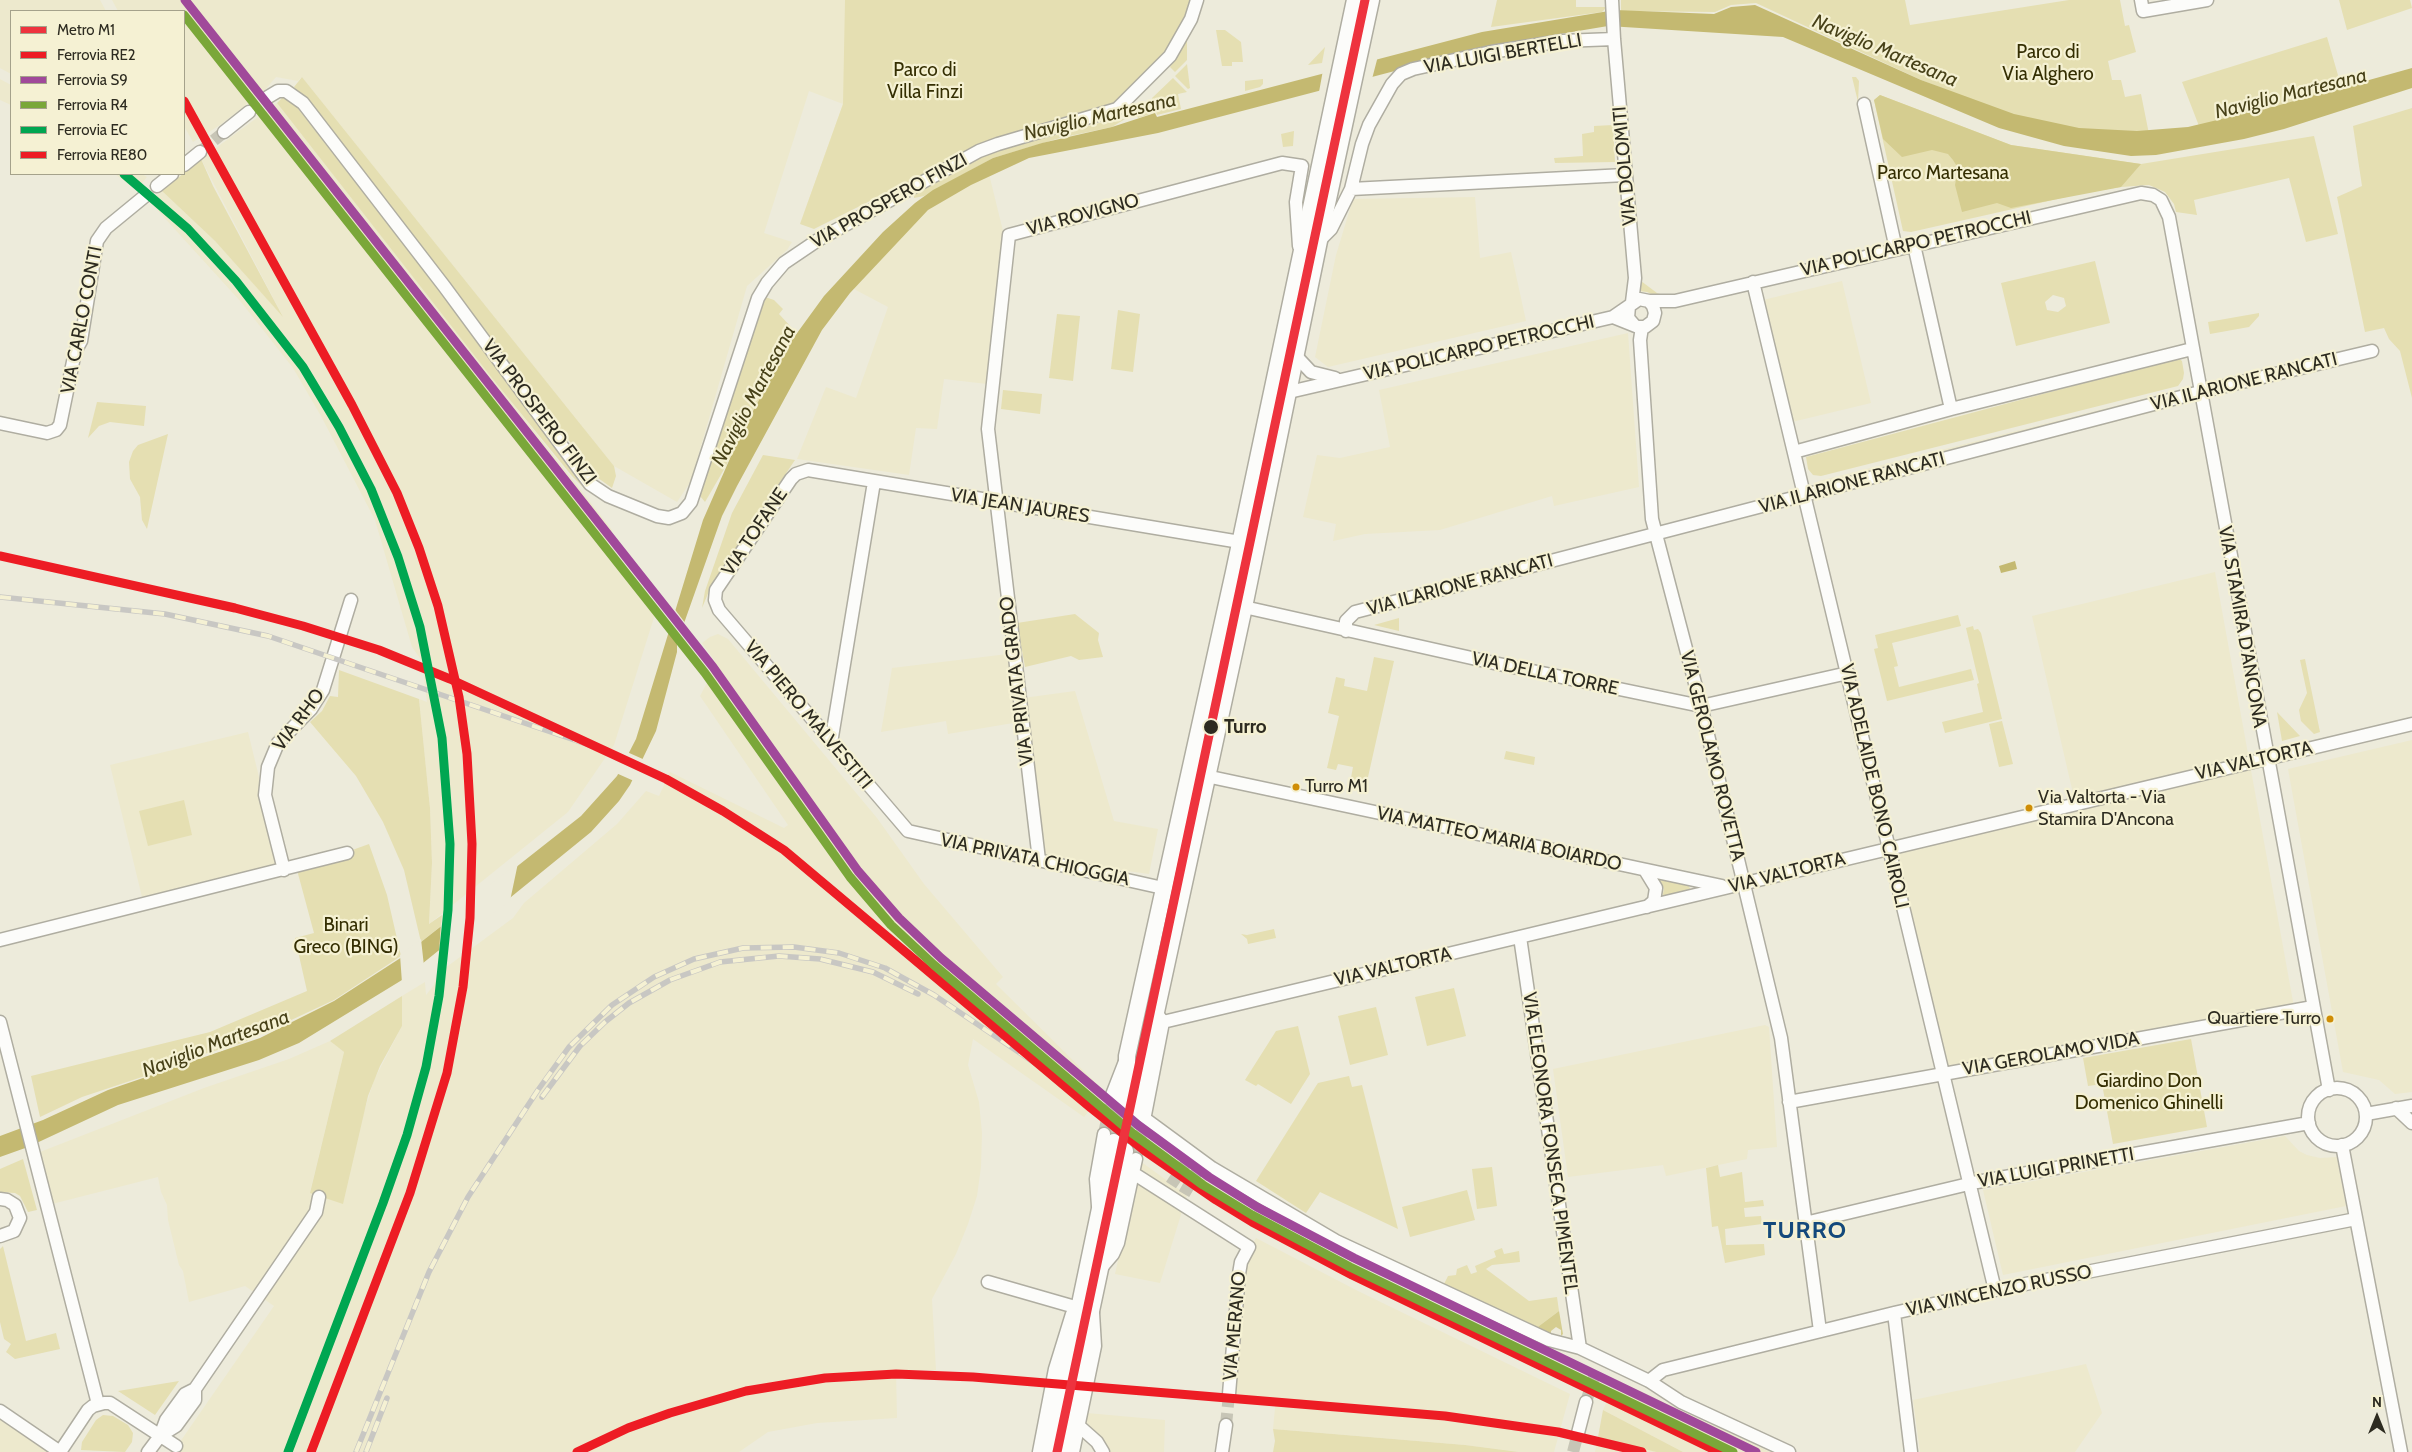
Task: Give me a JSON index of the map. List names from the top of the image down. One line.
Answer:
{"streets":{"street":["VIA LUIGI BERTELLI","VIA DOLOMITI","VIA PROSPERO FINZI","VIA ROVIGNO","VIA POLICARPO PETROCCHI","VIA CARLO CONTI","VIA ILARIONE RANCATI","VIA JEAN JAURES","VIA TOFANE","VIA STAMIRA D'ANCONA","VIA DELLA TORRE","VIA PRIVATA GRADO","VIA PIERO MALVESTITI","VIA RHO","VIA GEROLAMO ROVETTA","VIA VALTORTA","VIA ADELAIDE BONO CAIROLI","VIA MATTEO MARIA BOIARDO","VIA PRIVATA CHIOGGIA","VIA GEROLAMO VIDA","VIA ELEONORA FONSECA PIMENTEL","VIA LUIGI PRINETTI","VIA VINCENZO RUSSO","VIA MERANO"]},"crossings":[["VIA LUIGI BERTELLI","VIA DOLOMITI"],["VIA DOLOMITI","VIA POLICARPO PETROCCHI"],["VIA DOLOMITI","VIA ILARIONE RANCATI"],["VIA DOLOMITI","VIA GEROLAMO ROVETTA"],["VIA ROVIGNO","VIA JEAN JAURES"],["VIA ROVIGNO","VIA PRIVATA GRADO"],["VIA POLICARPO PETROCCHI","VIA STAMIRA D'ANCONA"],["VIA POLICARPO PETROCCHI","VIA ADELAIDE BONO CAIROLI"],["VIA ILARIONE RANCATI","VIA STAMIRA D'ANCONA"],["VIA ILARIONE RANCATI","VIA DELLA TORRE"],["VIA ILARIONE RANCATI","VIA GEROLAMO ROVETTA"],["VIA ILARIONE RANCATI","VIA ADELAIDE BONO CAIROLI"],["VIA JEAN JAURES","VIA TOFANE"],["VIA JEAN JAURES","VIA PRIVATA GRADO"],["VIA TOFANE","VIA PIERO MALVESTITI"],["VIA STAMIRA D'ANCONA","VIA VALTORTA"],["VIA STAMIRA D'ANCONA","VIA GEROLAMO VIDA"],["VIA STAMIRA D'ANCONA","VIA LUIGI PRINETTI"],["VIA DELLA TORRE","VIA GEROLAMO ROVETTA"],["VIA DELLA TORRE","VIA ADELAIDE BONO CAIROLI"],["VIA PRIVATA GRADO","VIA PRIVATA CHIOGGIA"],["VIA PIERO MALVESTITI","VIA PRIVATA CHIOGGIA"],["VIA GEROLAMO ROVETTA","VIA VALTORTA"],["VIA GEROLAMO ROVETTA","VIA GEROLAMO VIDA"],["VIA GEROLAMO ROVETTA","VIA LUIGI PRINETTI"],["VIA GEROLAMO ROVETTA","VIA VINCENZO RUSSO"],["VIA VALTORTA","VIA ADELAIDE BONO CAIROLI"],["VIA VALTORTA","VIA MATTEO MARIA BOIARDO"],["VIA VALTORTA","VIA ELEONORA FONSECA PIMENTEL"],["VIA ADELAIDE BONO CAIROLI","VIA GEROLAMO VIDA"],["VIA ADELAIDE BONO CAIROLI","VIA LUIGI PRINETTI"],["VIA ADELAIDE BONO CAIROLI","VIA VINCENZO RUSSO"]],"districts":["TURRO"],"water":["Naviglio Martesana"],"parks":["Parco di Via Alghero","Parco di Villa Finzi","Parco Martesana","Binari Greco (BING)","Giardino Don Domenico Ghinelli"],"places":["Turro","Turro M1","Via Valtorta - Via Stamira D'Ancona","Quartiere Turro"],"lines":["metro line M1","rail line S9","rail line R4","rail line RE80","rail line EC","rail line RE2"],"legend":["Metro M1","Ferrovia RE2","Ferrovia S9","Ferrovia R4","Ferrovia EC","Ferrovia RE80"],"north":"top"}
